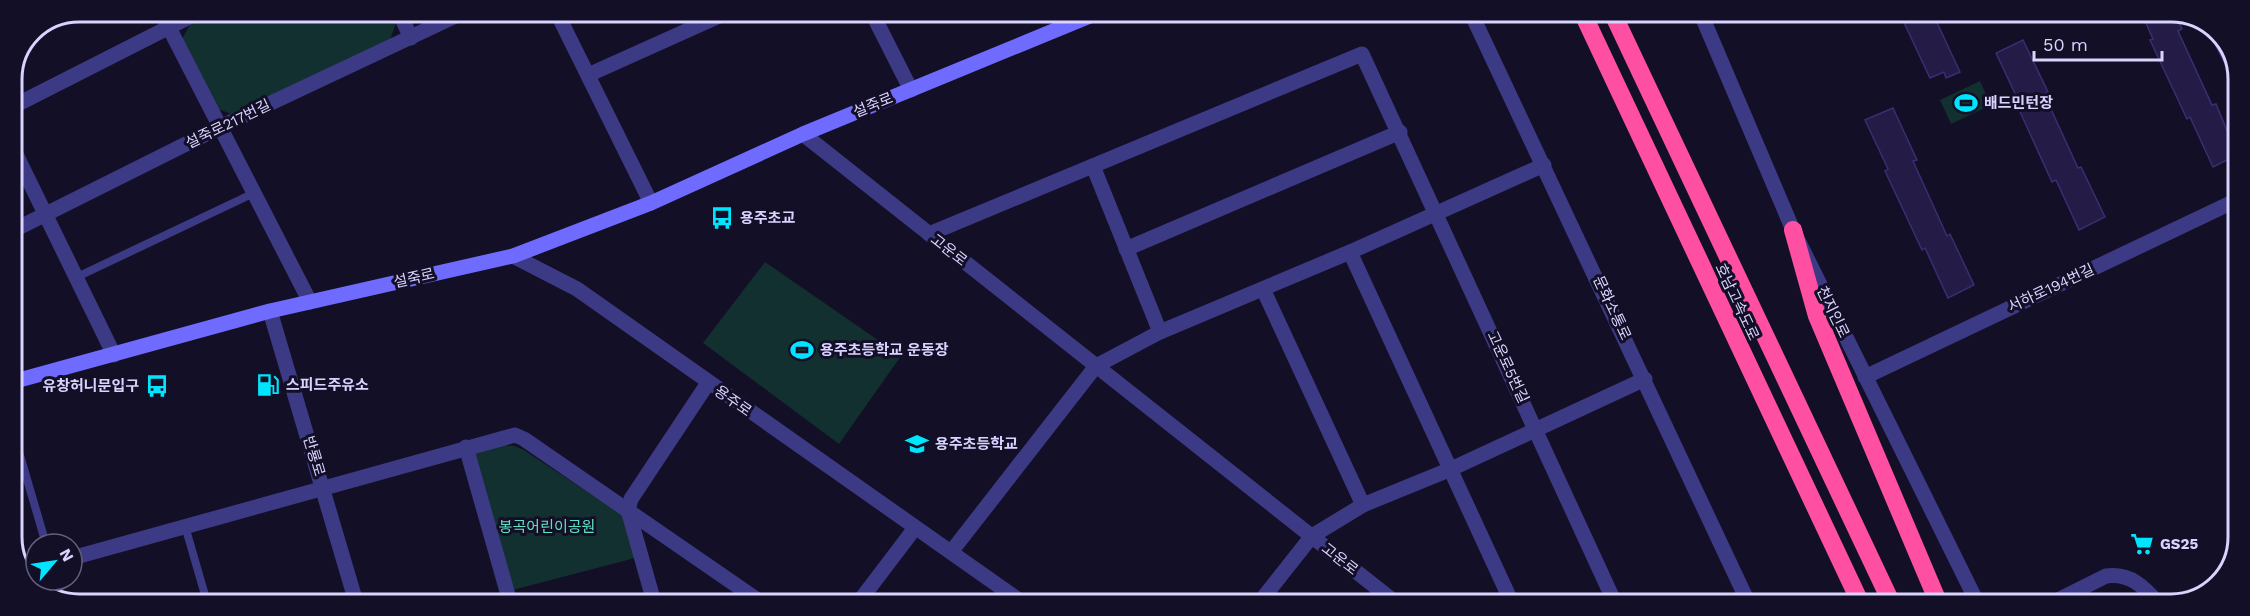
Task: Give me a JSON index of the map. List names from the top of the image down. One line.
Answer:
{"streets":{"highway":["호남고속도로"],"main road":["설죽로"],"street":["설죽로217번길","고운로","서하로194번길","문화소통로","천지인로","고운로5번길","용주로","반룡로"]},"crossings":[["설죽로","고운로"],["설죽로","용주로"],["설죽로","반룡로"],["고운로","고운로5번길"],["서하로194번길","천지인로"]],"parks":["봉곡어린이공원"],"places":{"sports":["배드민턴장","용주초등학교 운동장"],"bus stop":["용주초교","유창허니문입구"],"fuel station":["스피드주유소"],"school or university":["용주초등학교"],"supermarket":["GS25"]},"scale_bar":"50 m","north":"top right"}
